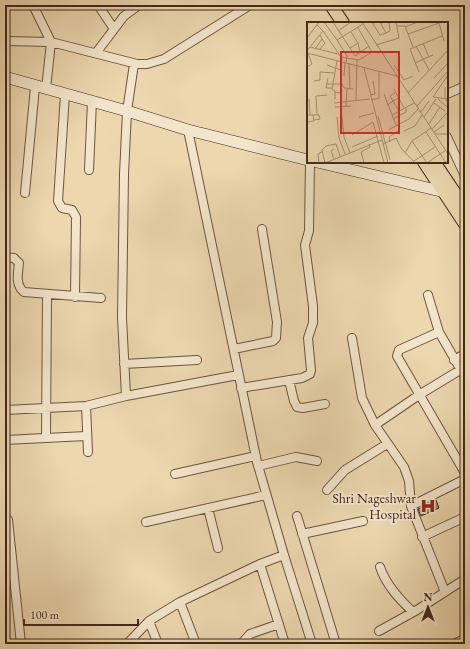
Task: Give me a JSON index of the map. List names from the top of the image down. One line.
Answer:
{"places":{"hospital":["Shri Nageshwar Hospital"]},"scale_bar":"100 m","north":"top"}
